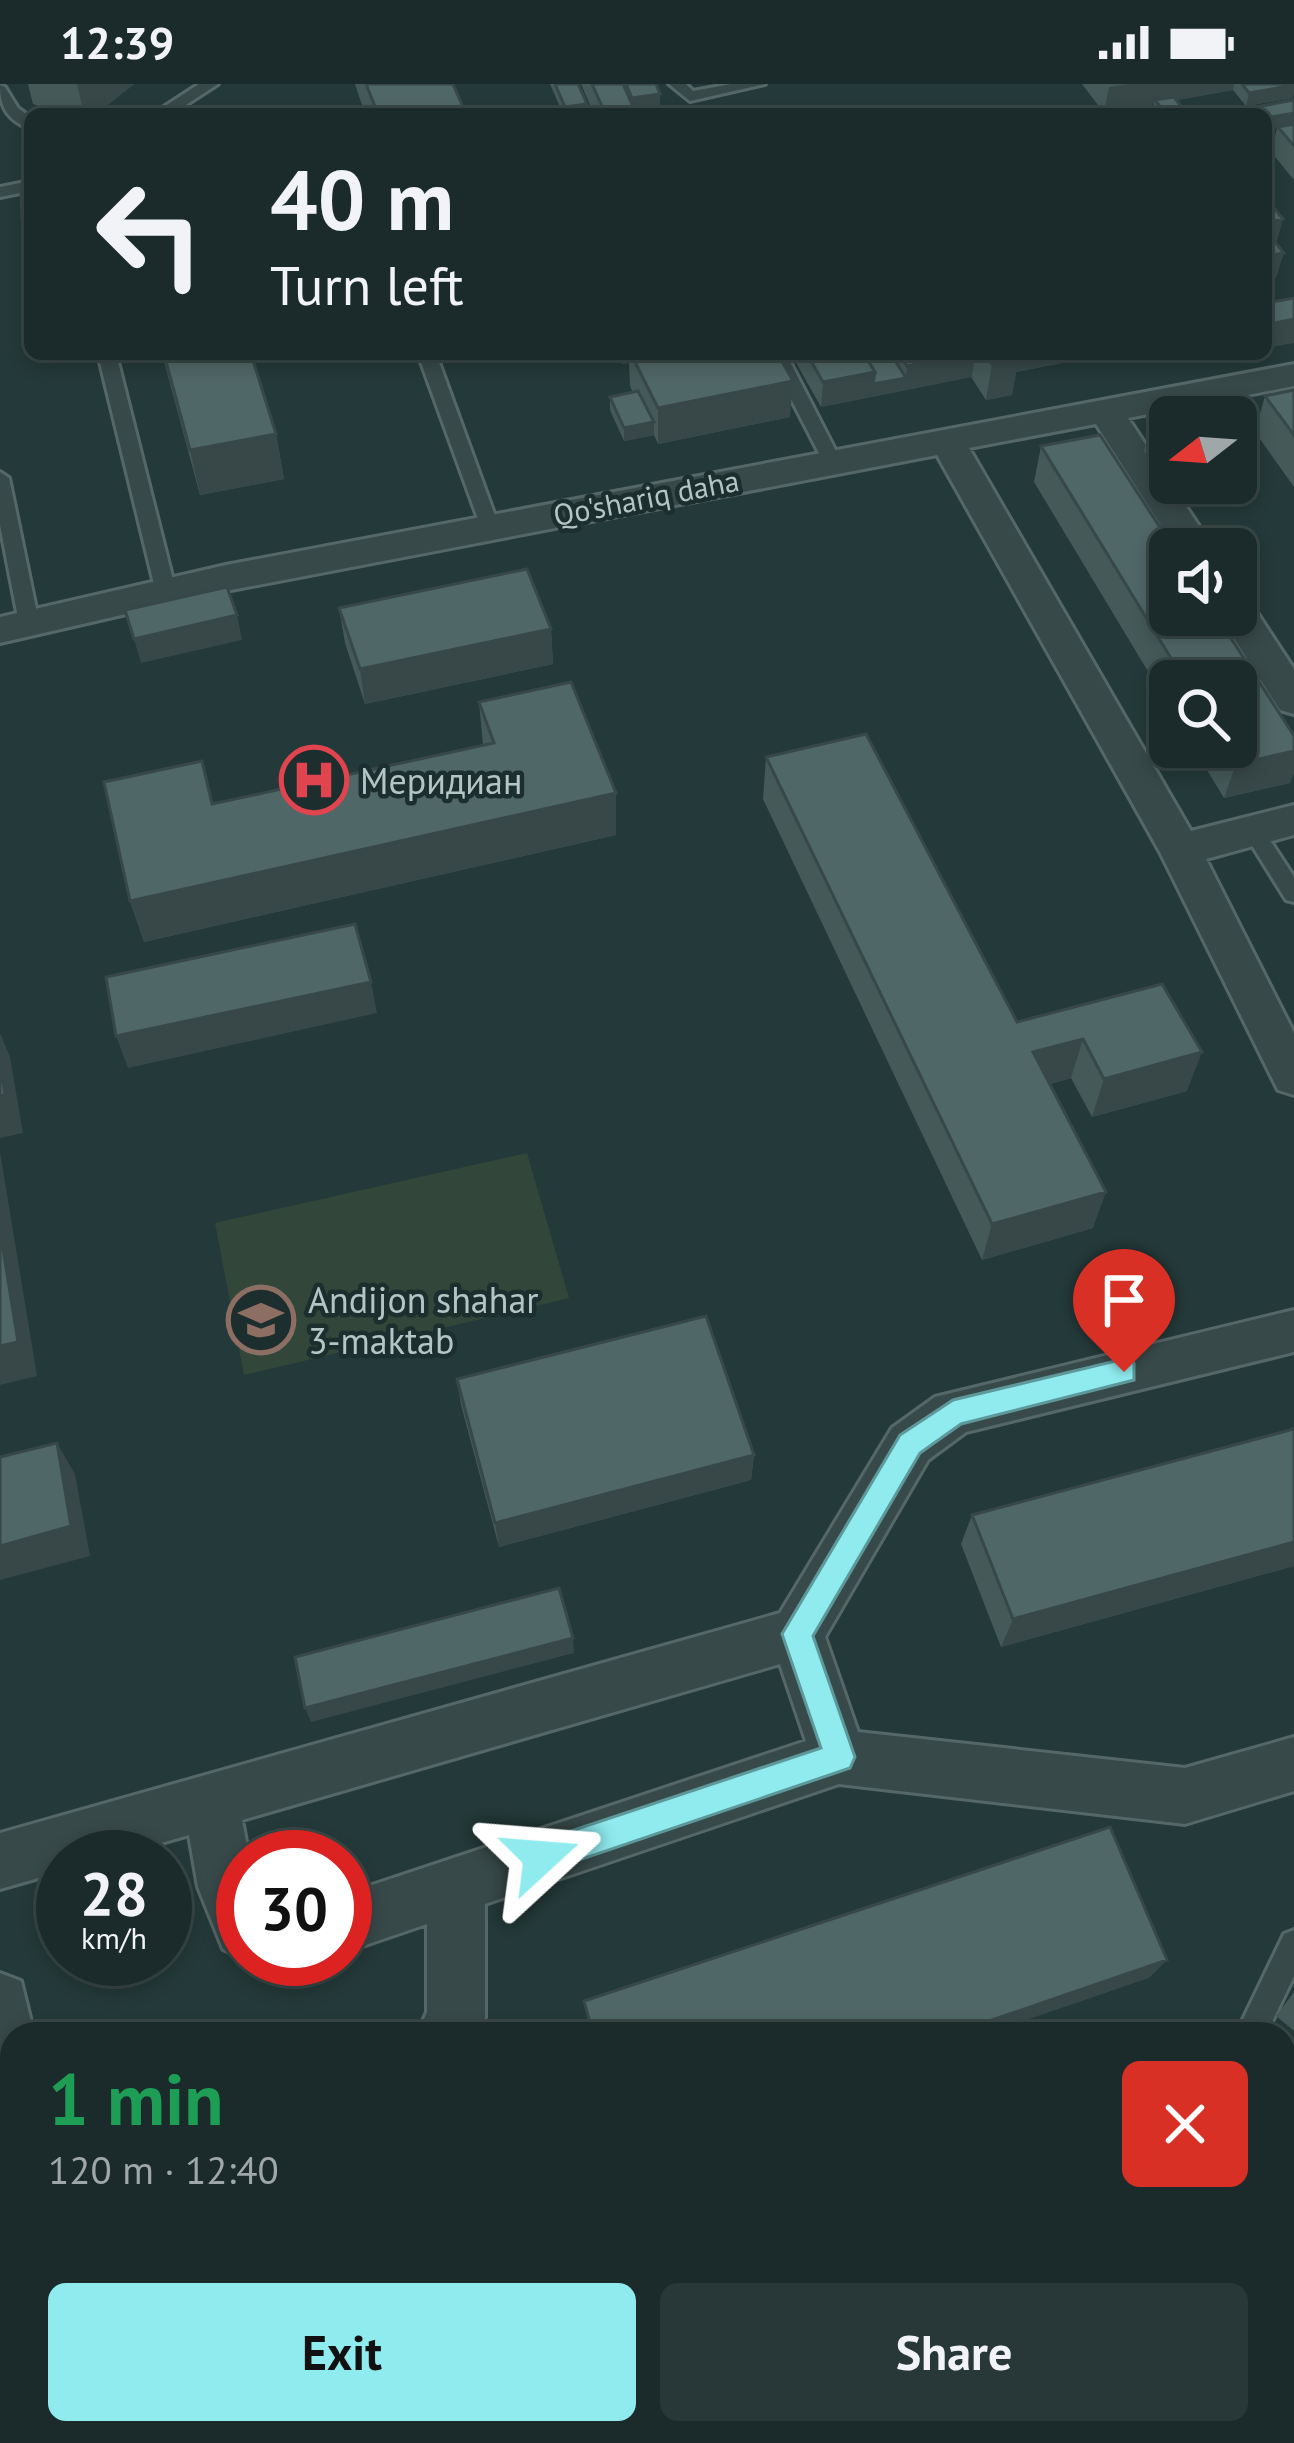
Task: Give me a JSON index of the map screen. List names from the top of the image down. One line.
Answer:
{"streets":{"street":["Qo'shariq daha"]},"places":{"hospital":["Меридиан"],"school or university":["Andijon shahar 3-maktab"]},"north":"left","page":{"status":"12:39","turn":["40 m","Turn left"],"speed":"28 km/h","limit":"30","heading":["1 min","120 m · 12:40"],"buttons":["Exit","Share"]}}
